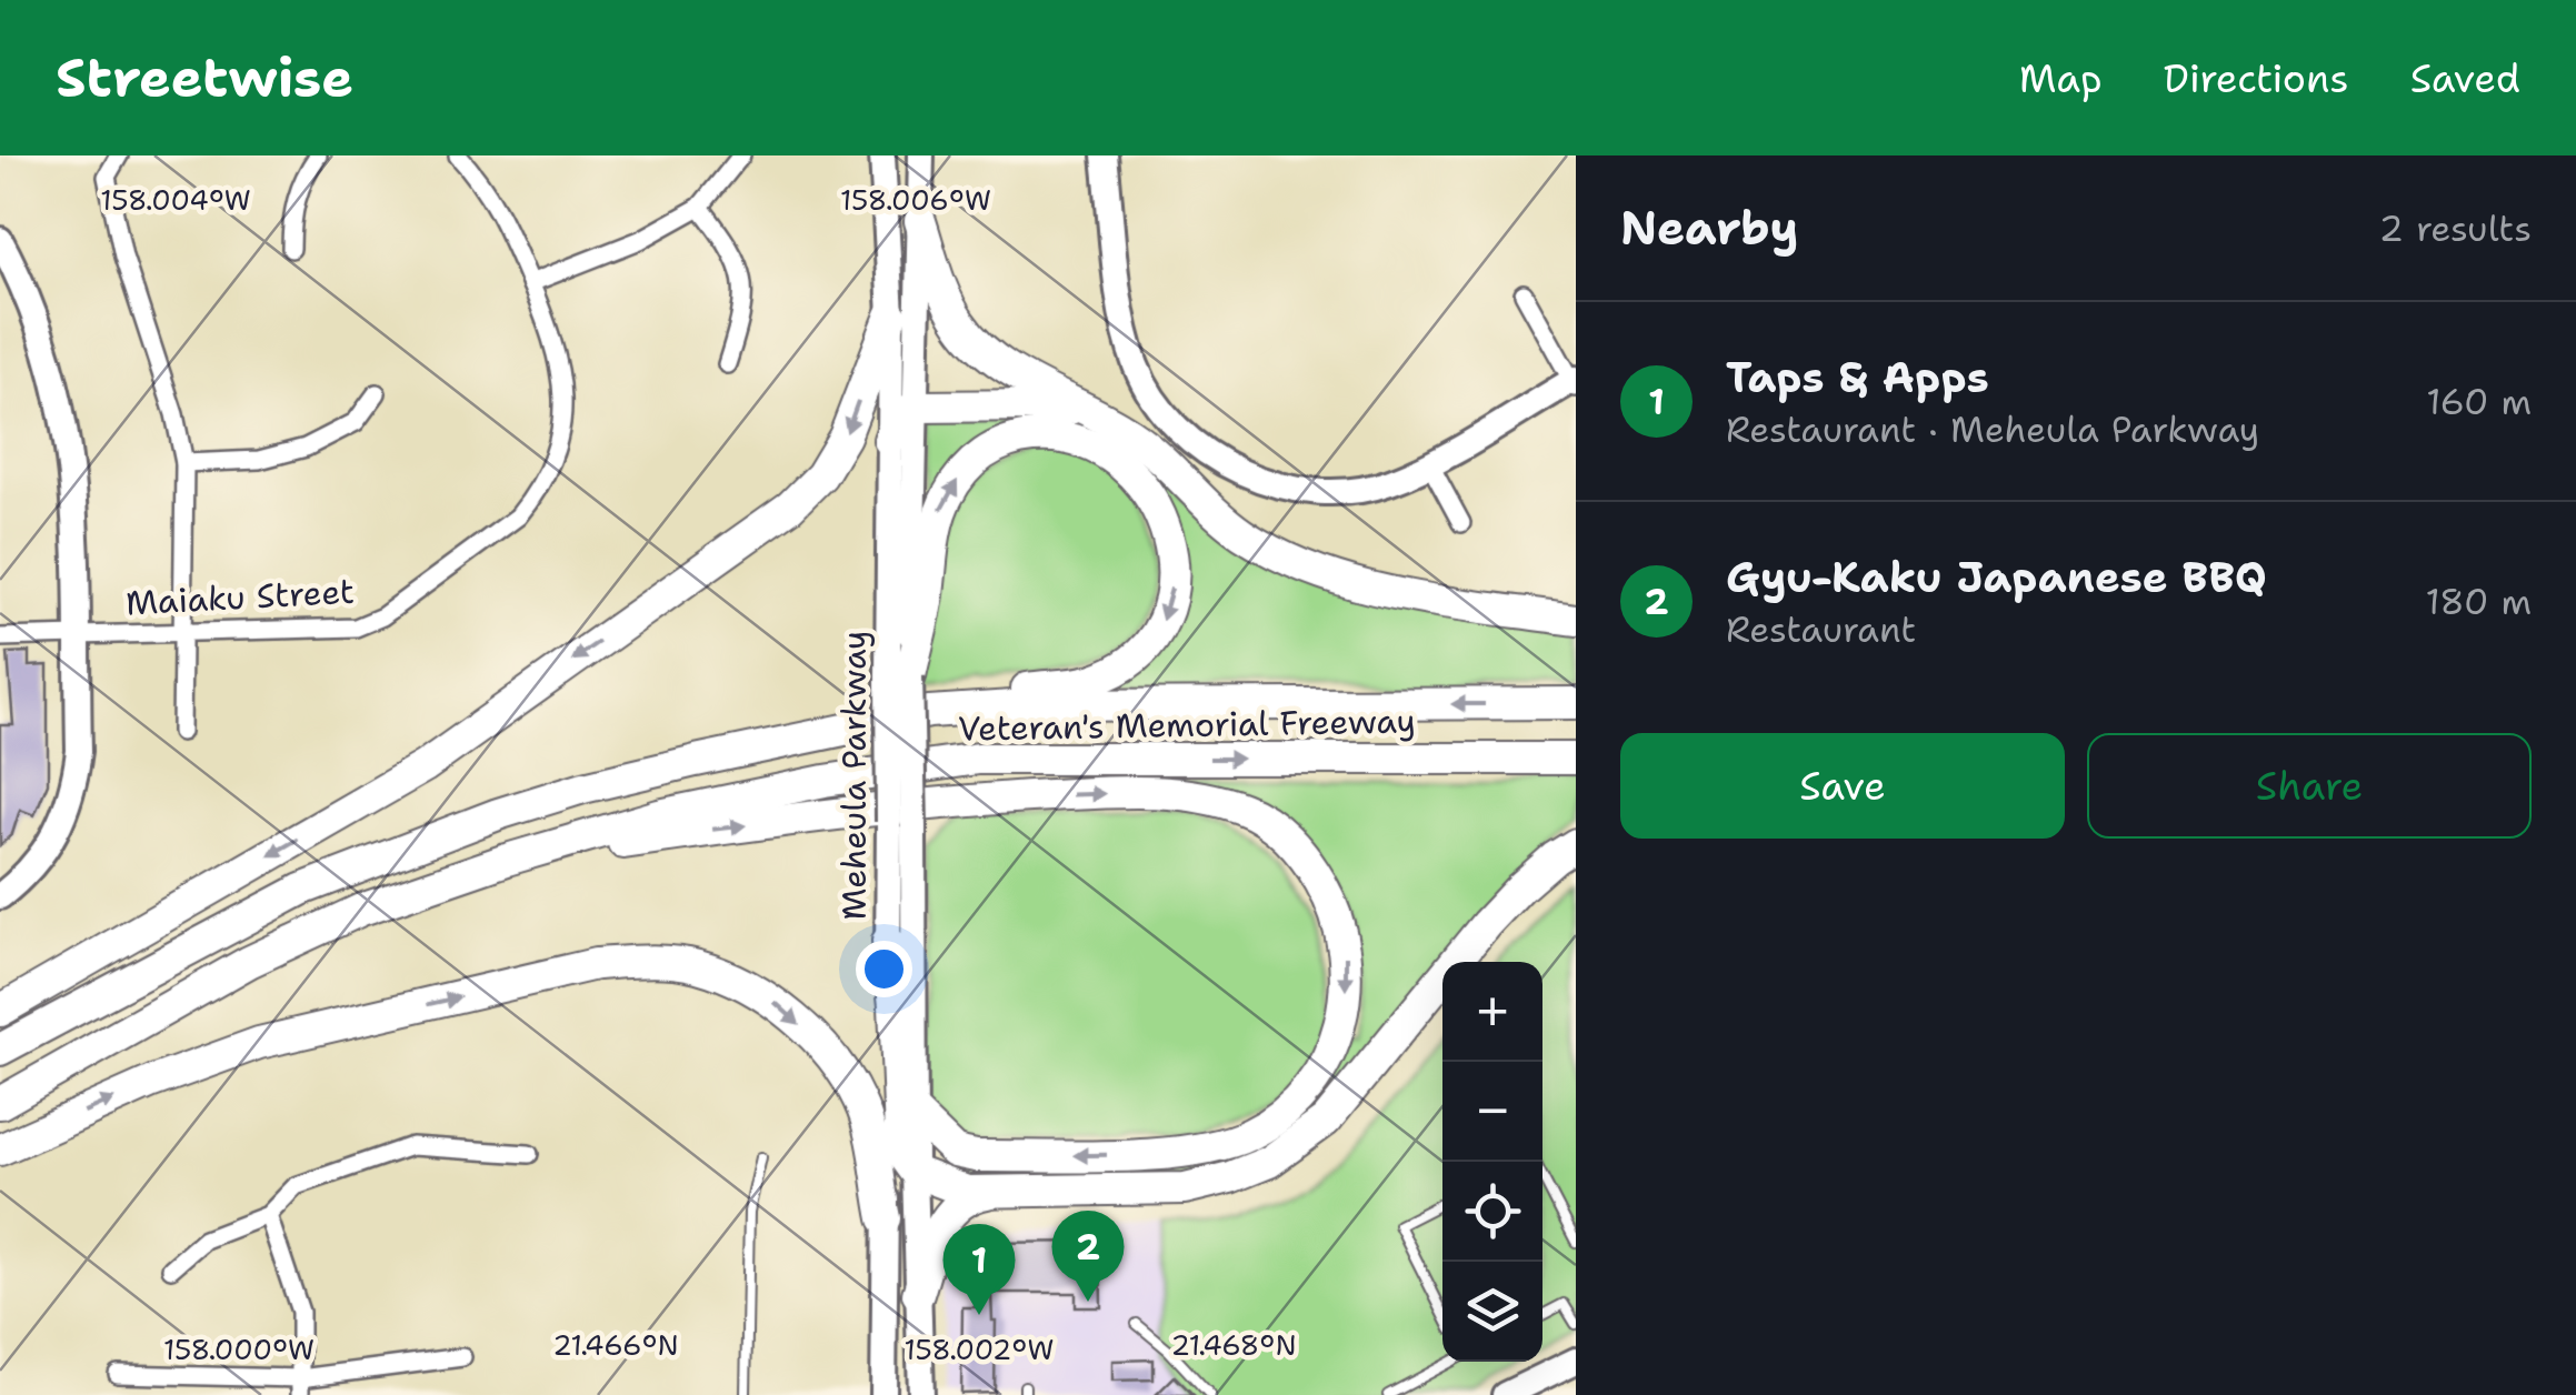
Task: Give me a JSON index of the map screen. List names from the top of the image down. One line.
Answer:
{"streets":{"highway":["Veteran's Memorial Freeway"],"main road":["Meheula Parkway"],"street":["Maiaku Street"]},"page":{"header":"Streetwise","nav":["Map","Directions","Saved"],"heading":["Nearby","2 results"],"list":[{"mark":"1","name":"Taps & Apps","note":"Restaurant · Meheula Parkway","value":"160 m"},{"mark":"2","name":"Gyu-Kaku Japanese BBQ","note":"Restaurant","value":"180 m"}],"buttons":["Save","Share"],"map_buttons":["+","−"],"pins":["2","1"]},"coordinates":["158.004°W","158.006°W","21.466°N","21.468°N","158.000°W","158.002°W"]}
